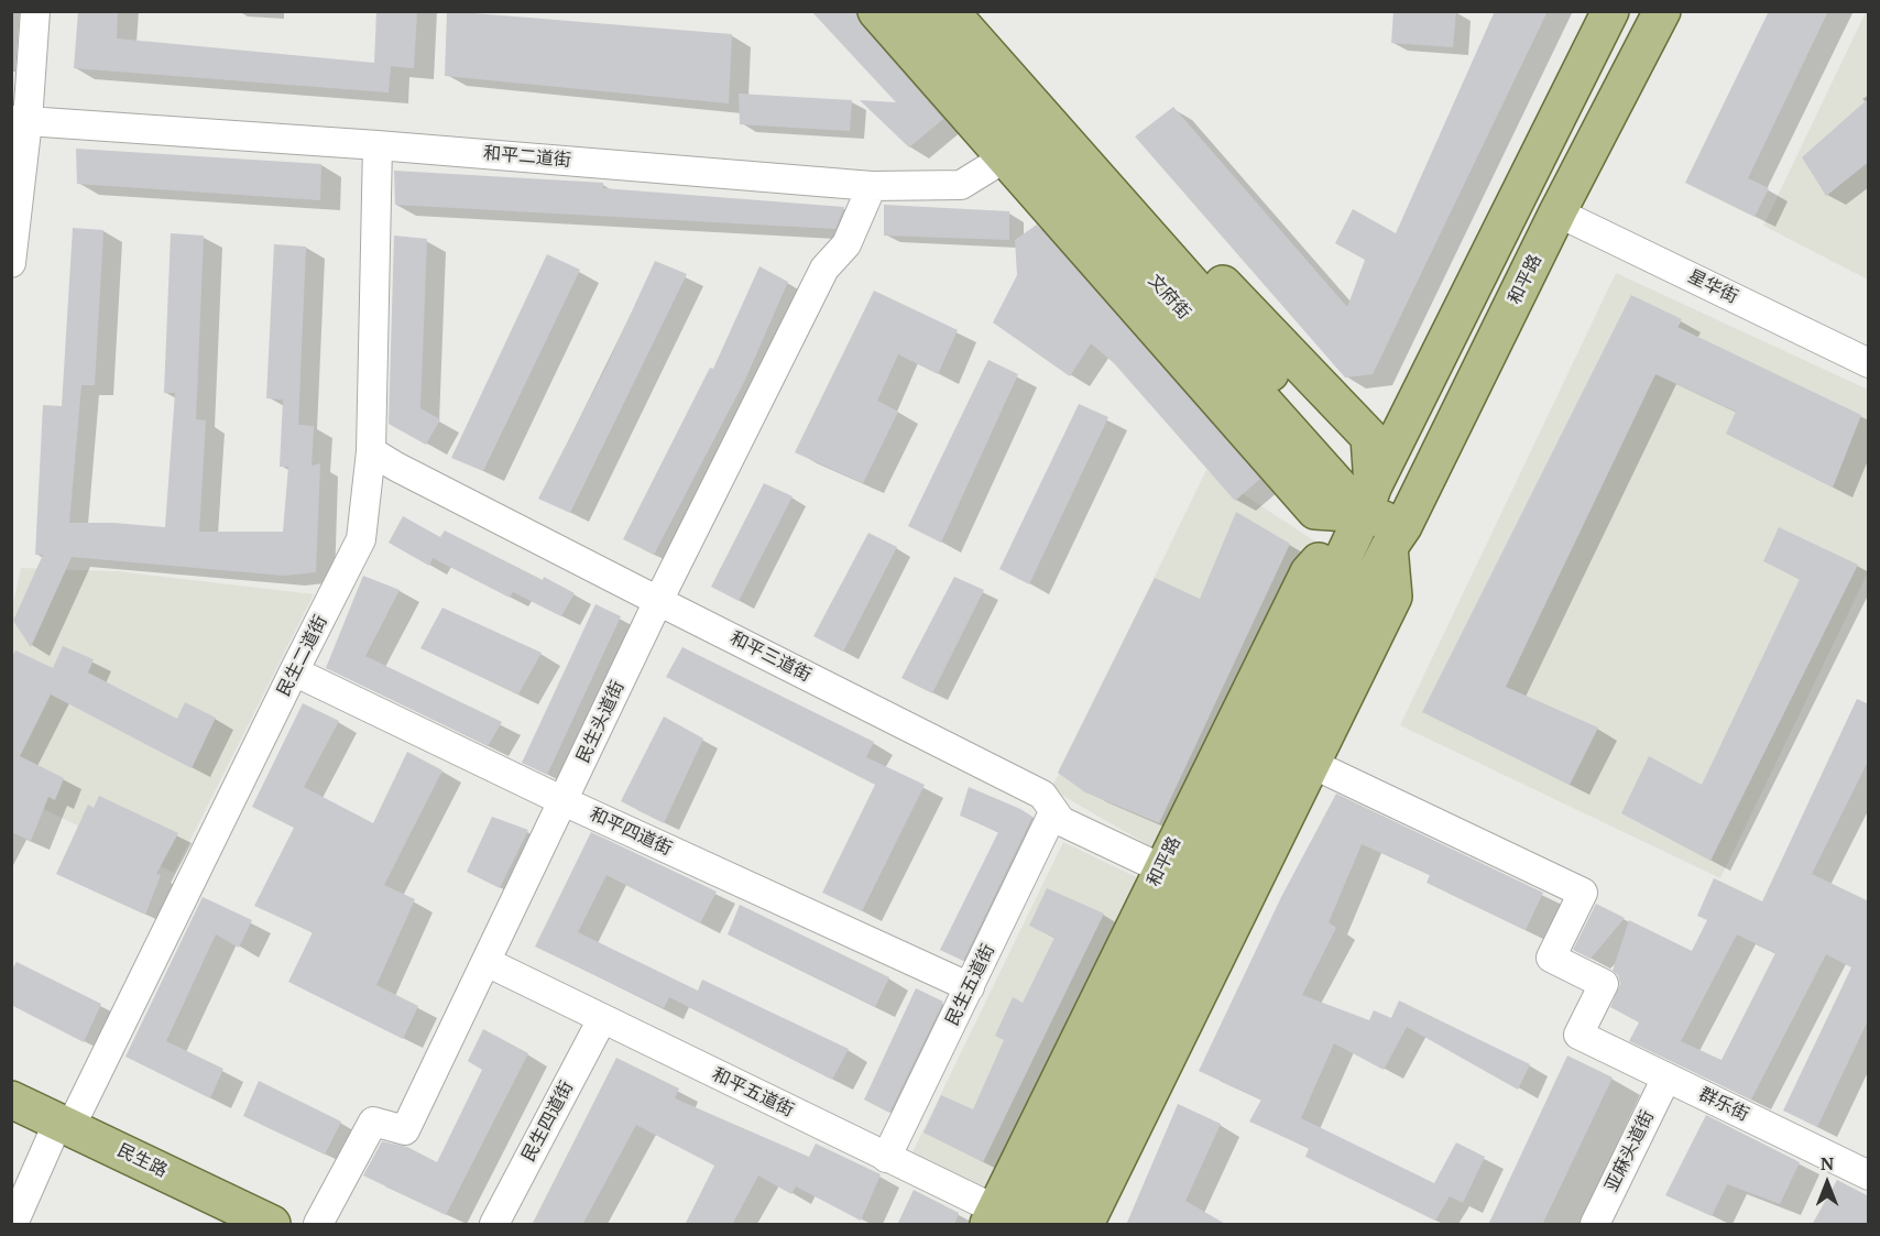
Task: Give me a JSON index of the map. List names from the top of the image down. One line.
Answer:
{"streets":{"main road":["和平路","文府街","民生路"],"street":["和平二道街","星华街","民生二道街","和平三道街","民生头道街","和平四道街","民生五道街","和平五道街","群乐街","民生四道街","亚麻头道街"]},"crossings":[["和平二道街","文府街"],["和平二道街","民生二道街"],["和平二道街","民生头道街"],["和平路","星华街"],["和平路","文府街"],["和平路","和平三道街"],["和平路","和平五道街"],["民生二道街","和平三道街"],["民生二道街","和平四道街"],["民生二道街","民生路"],["和平三道街","民生头道街"],["和平三道街","民生五道街"],["民生头道街","和平四道街"],["民生头道街","和平五道街"],["和平四道街","民生五道街"],["民生五道街","和平五道街"],["和平五道街","民生四道街"],["群乐街","亚麻头道街"]],"north":"top"}
